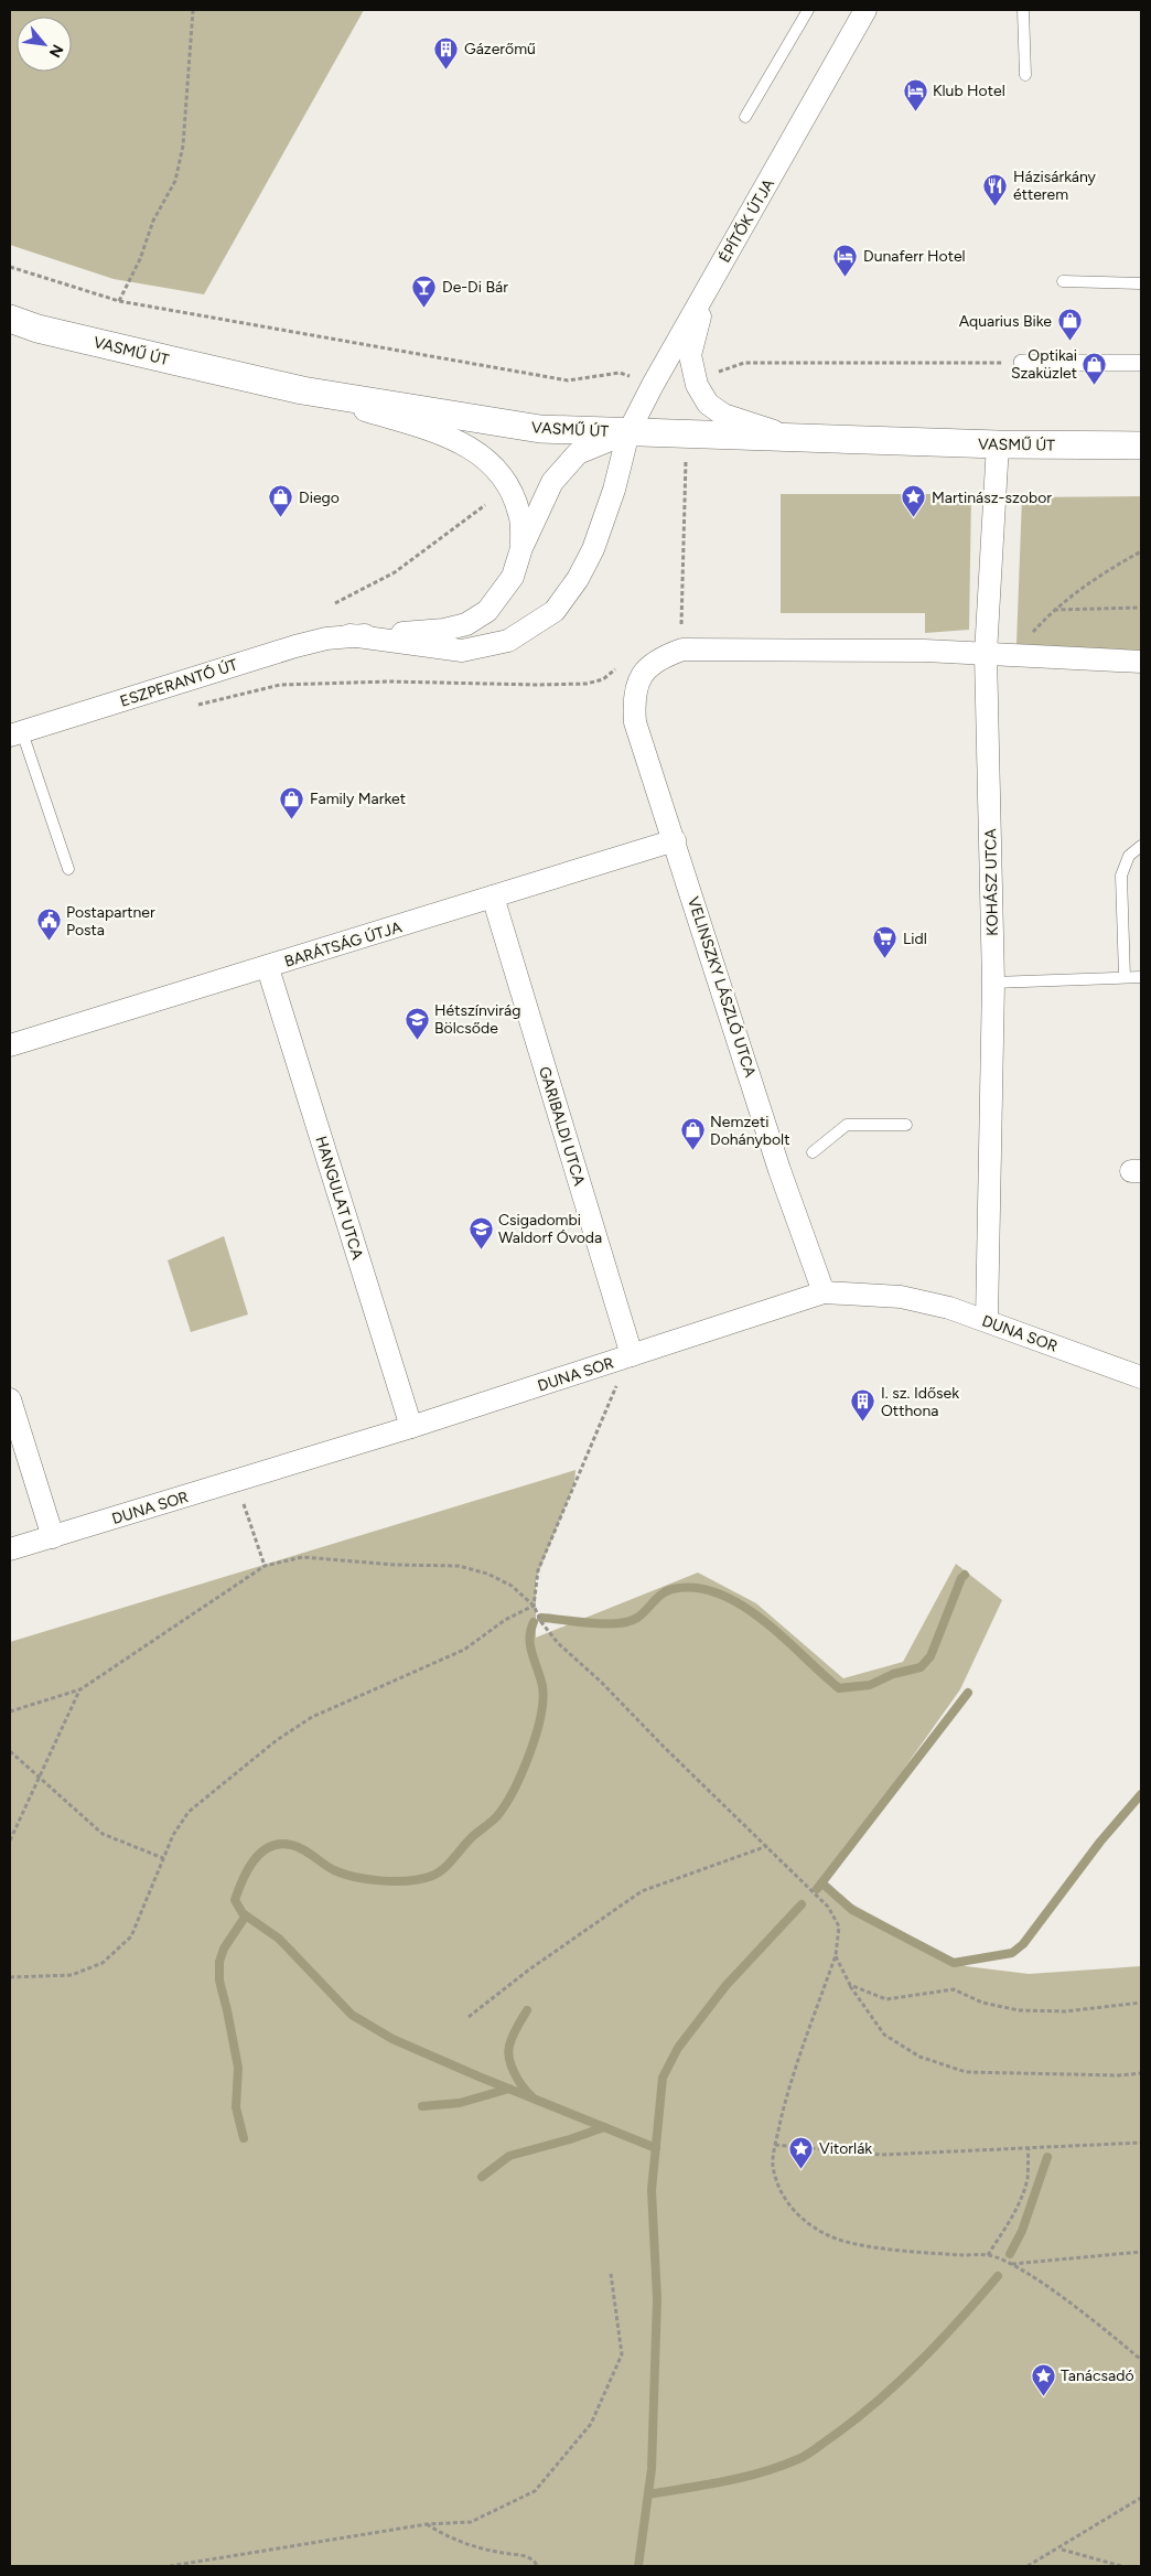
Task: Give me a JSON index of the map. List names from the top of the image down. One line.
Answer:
{"streets":{"street":["ÉPÍTŐK ÚTJA","VASMŰ ÚT","ESZPERANTÓ ÚT","KOHÁSZ UTCA","BARÁTSÁG ÚTJA","VELINSZKY LÁSZLÓ UTCA","GARIBALDI UTCA","HANGULAT UTCA","DUNA SOR"]},"crossings":[["ÉPÍTŐK ÚTJA","VASMŰ ÚT"],["ÉPÍTŐK ÚTJA","ESZPERANTÓ ÚT"],["VASMŰ ÚT","ESZPERANTÓ ÚT"],["VASMŰ ÚT","KOHÁSZ UTCA"],["KOHÁSZ UTCA","VELINSZKY LÁSZLÓ UTCA"],["KOHÁSZ UTCA","DUNA SOR"],["BARÁTSÁG ÚTJA","VELINSZKY LÁSZLÓ UTCA"],["BARÁTSÁG ÚTJA","GARIBALDI UTCA"],["BARÁTSÁG ÚTJA","HANGULAT UTCA"],["VELINSZKY LÁSZLÓ UTCA","DUNA SOR"],["GARIBALDI UTCA","DUNA SOR"],["HANGULAT UTCA","DUNA SOR"]],"places":{"building":["Gázerőmű","I. sz. Idősek Otthona"],"hotel":["Klub Hotel","Dunaferr Hotel"],"restaurant":["Házisárkány étterem"],"bar":["De-Di Bár"],"shop":["Aquarius Bike","Optikai Szaküzlet","Diego","Family Market","Nemzeti Dohánybolt"],"place":["Martinász-szobor","Vitorlák","Tanácsadó"],"public building":["Postapartner Posta"],"supermarket":["Lidl"],"school or university":["Hétszínvirág Bölcsőde","Csigadombi Waldorf Óvoda"]},"north":"bottom right"}
